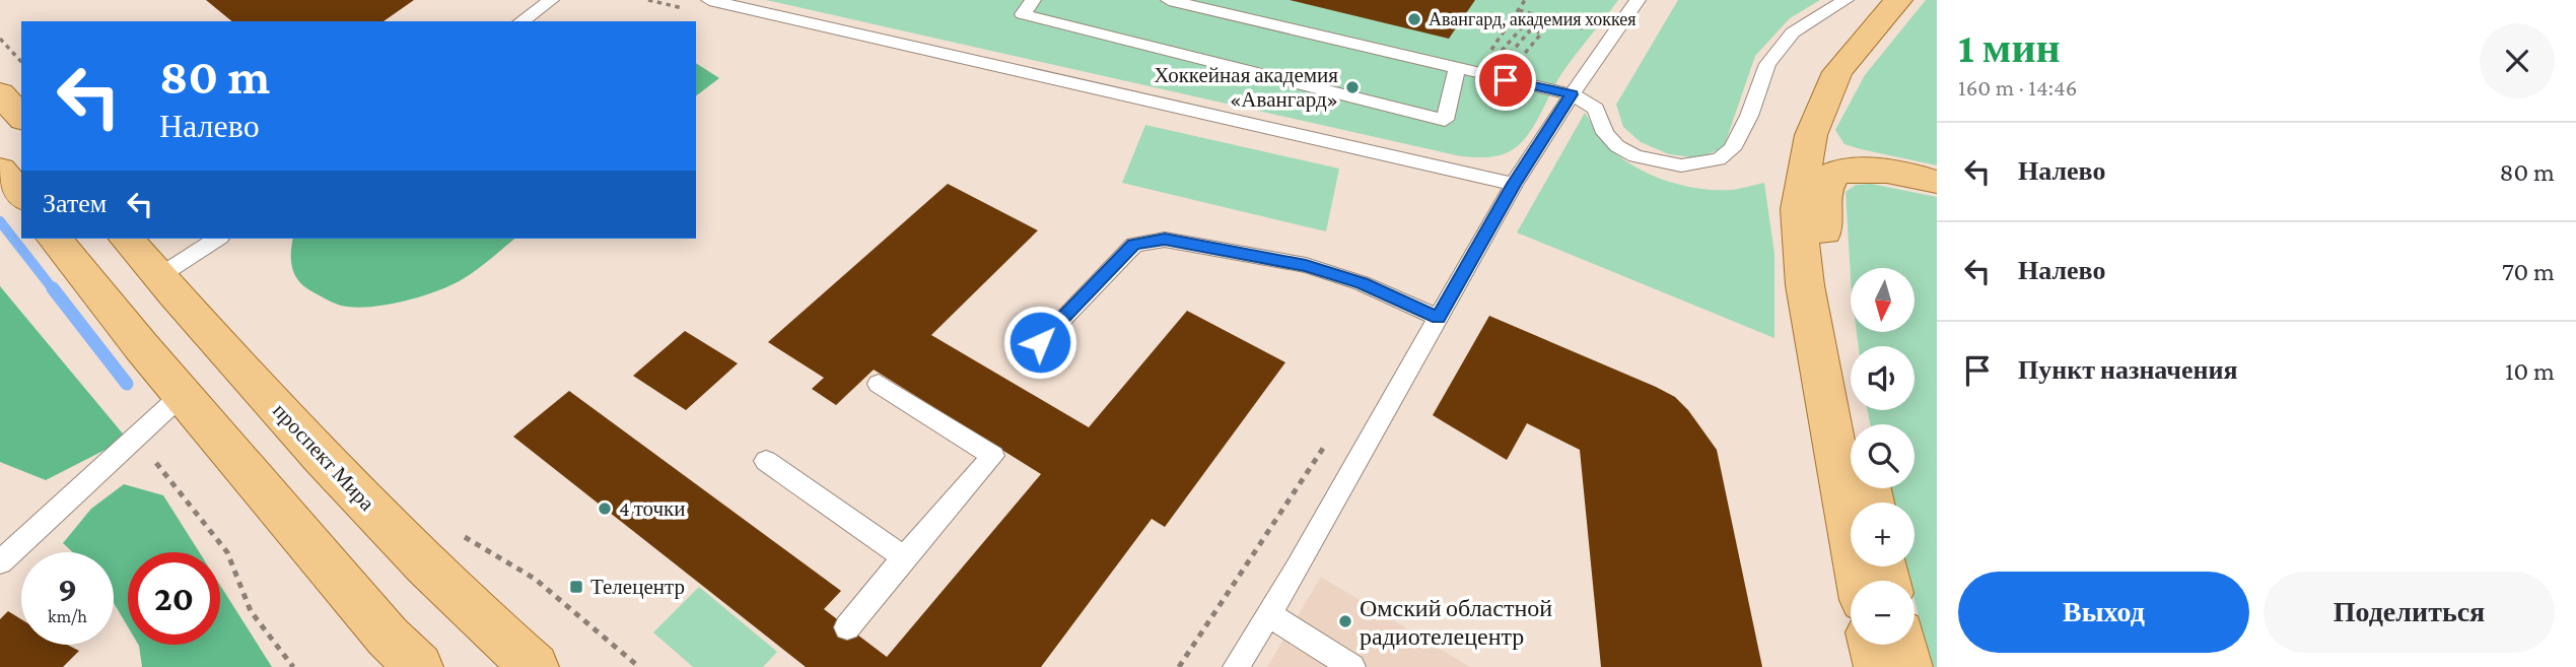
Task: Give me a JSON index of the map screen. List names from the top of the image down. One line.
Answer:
{"streets":{"main road":["проспект Мира"]},"places":{"other":["Авангард, академия хоккея","Хоккейная академия «Авангард»","4 точки","Омский областной радиотелецентр"],"transit":["Телецентр"]},"north":"bottom","page":{"heading":["1 мин","160 m · 14:46"],"turn":["80 m","Налево"],"list":[{"name":"Налево","value":"80 m"},{"name":"Налево","value":"70 m"},{"name":"Пункт назначения","value":"10 m"}],"then":"Затем","map_buttons":["+","−"],"speed":"9 km/h","limit":"20","buttons":["Выход","Поделиться"]}}
